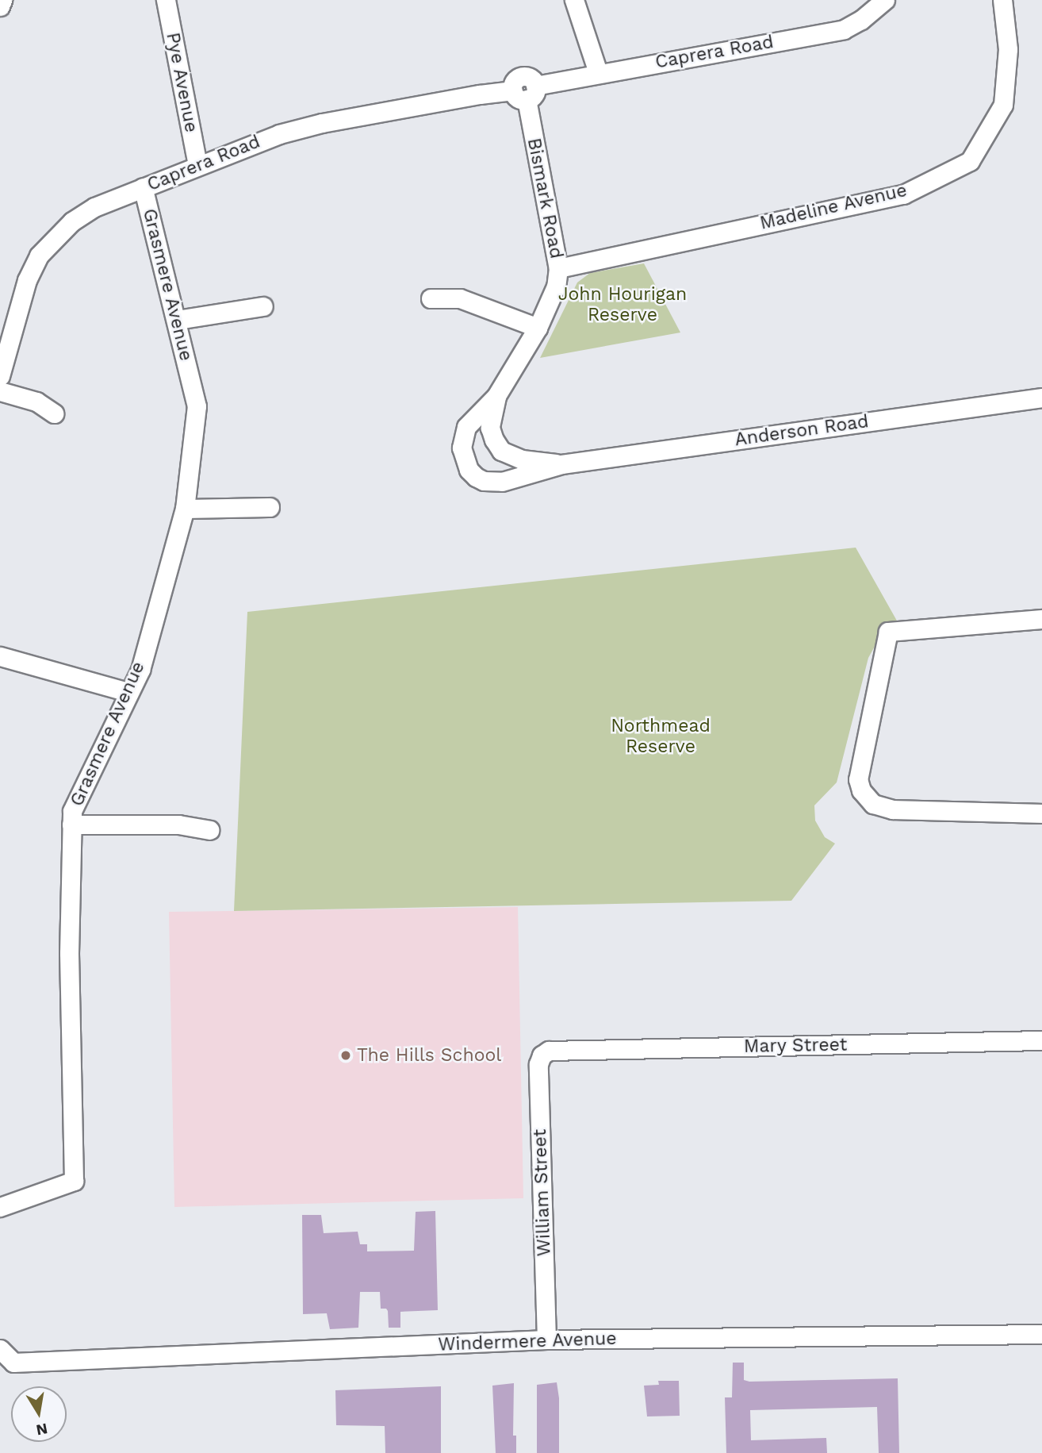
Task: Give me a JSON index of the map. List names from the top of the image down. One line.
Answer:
{"streets":{"street":["Caprera Road","Pye Avenue","Bismark Road","Madeline Avenue","Grasmere Avenue","Anderson Road","Mary Street","William Street","Windermere Avenue"]},"crossings":[["Caprera Road","Pye Avenue"],["Caprera Road","Bismark Road"],["Caprera Road","Grasmere Avenue"],["Bismark Road","Madeline Avenue"],["Bismark Road","Anderson Road"],["Mary Street","William Street"],["William Street","Windermere Avenue"]],"parks":["John Hourigan Reserve","Northmead Reserve"],"places":["The Hills School"],"north":"bottom"}
